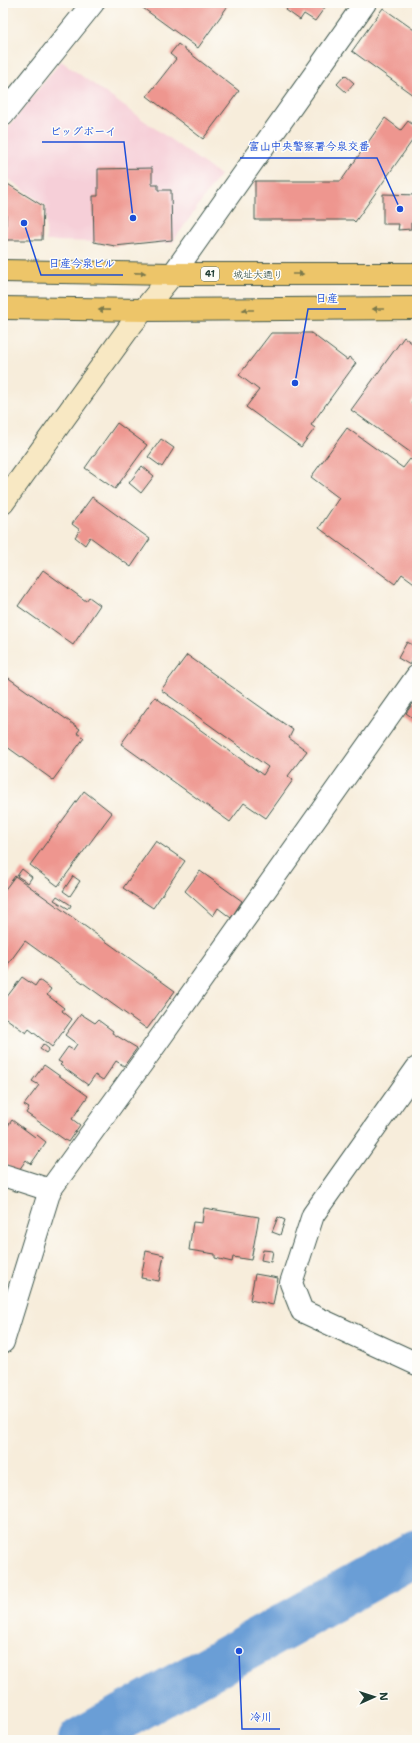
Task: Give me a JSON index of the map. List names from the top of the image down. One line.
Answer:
{"streets":{"highway":["41","城址大通り"]},"places":["富山中央警察署今泉交番","ビッグボーイ","日産今泉ビル","日産","冷川"],"north":"right"}
